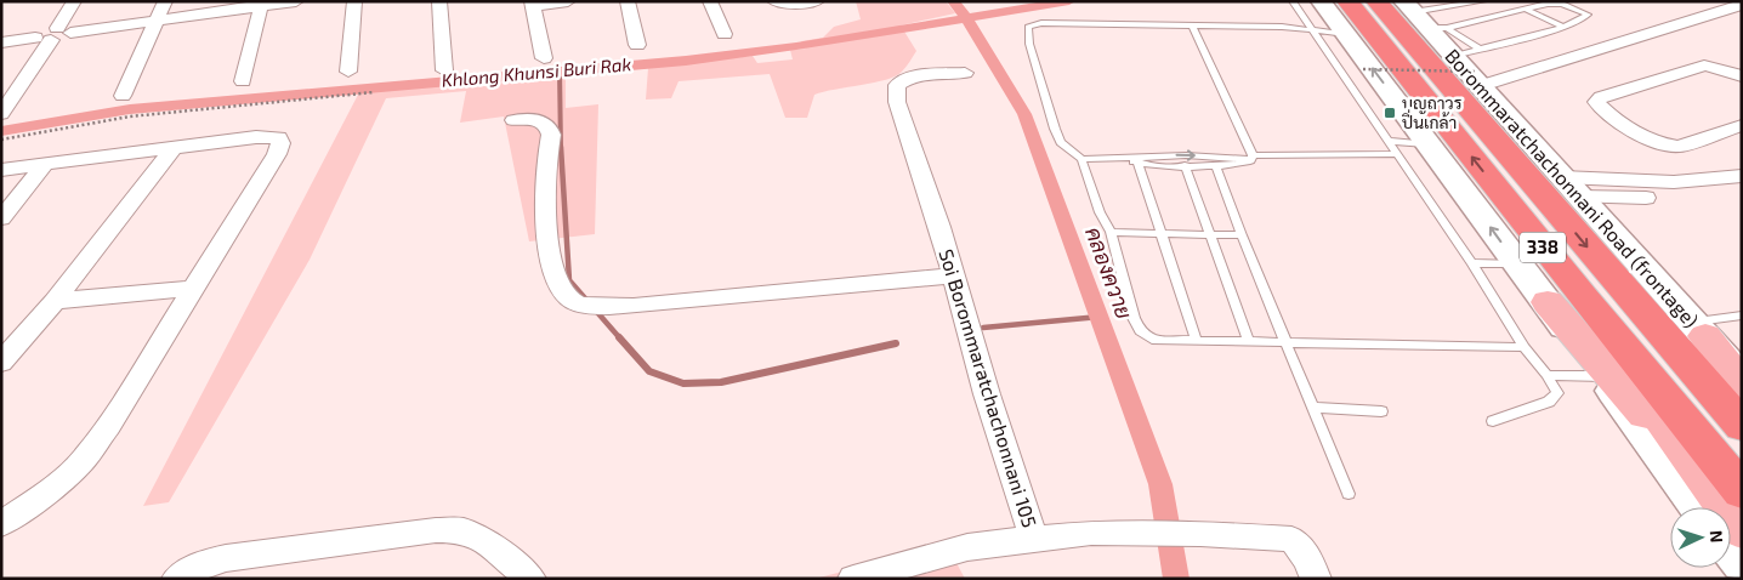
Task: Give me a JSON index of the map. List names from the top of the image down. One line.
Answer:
{"streets":{"highway":["338"],"main road":["Borommaratchachonnani Road (frontage)"],"street":["Soi Borommaratchachonnani 105"]},"water":["Khlong Khunsi Buri Rak","คลองควาย"],"places":{"transit":["บุญถาวร ปิ่นเกล้า"]},"north":"right"}
